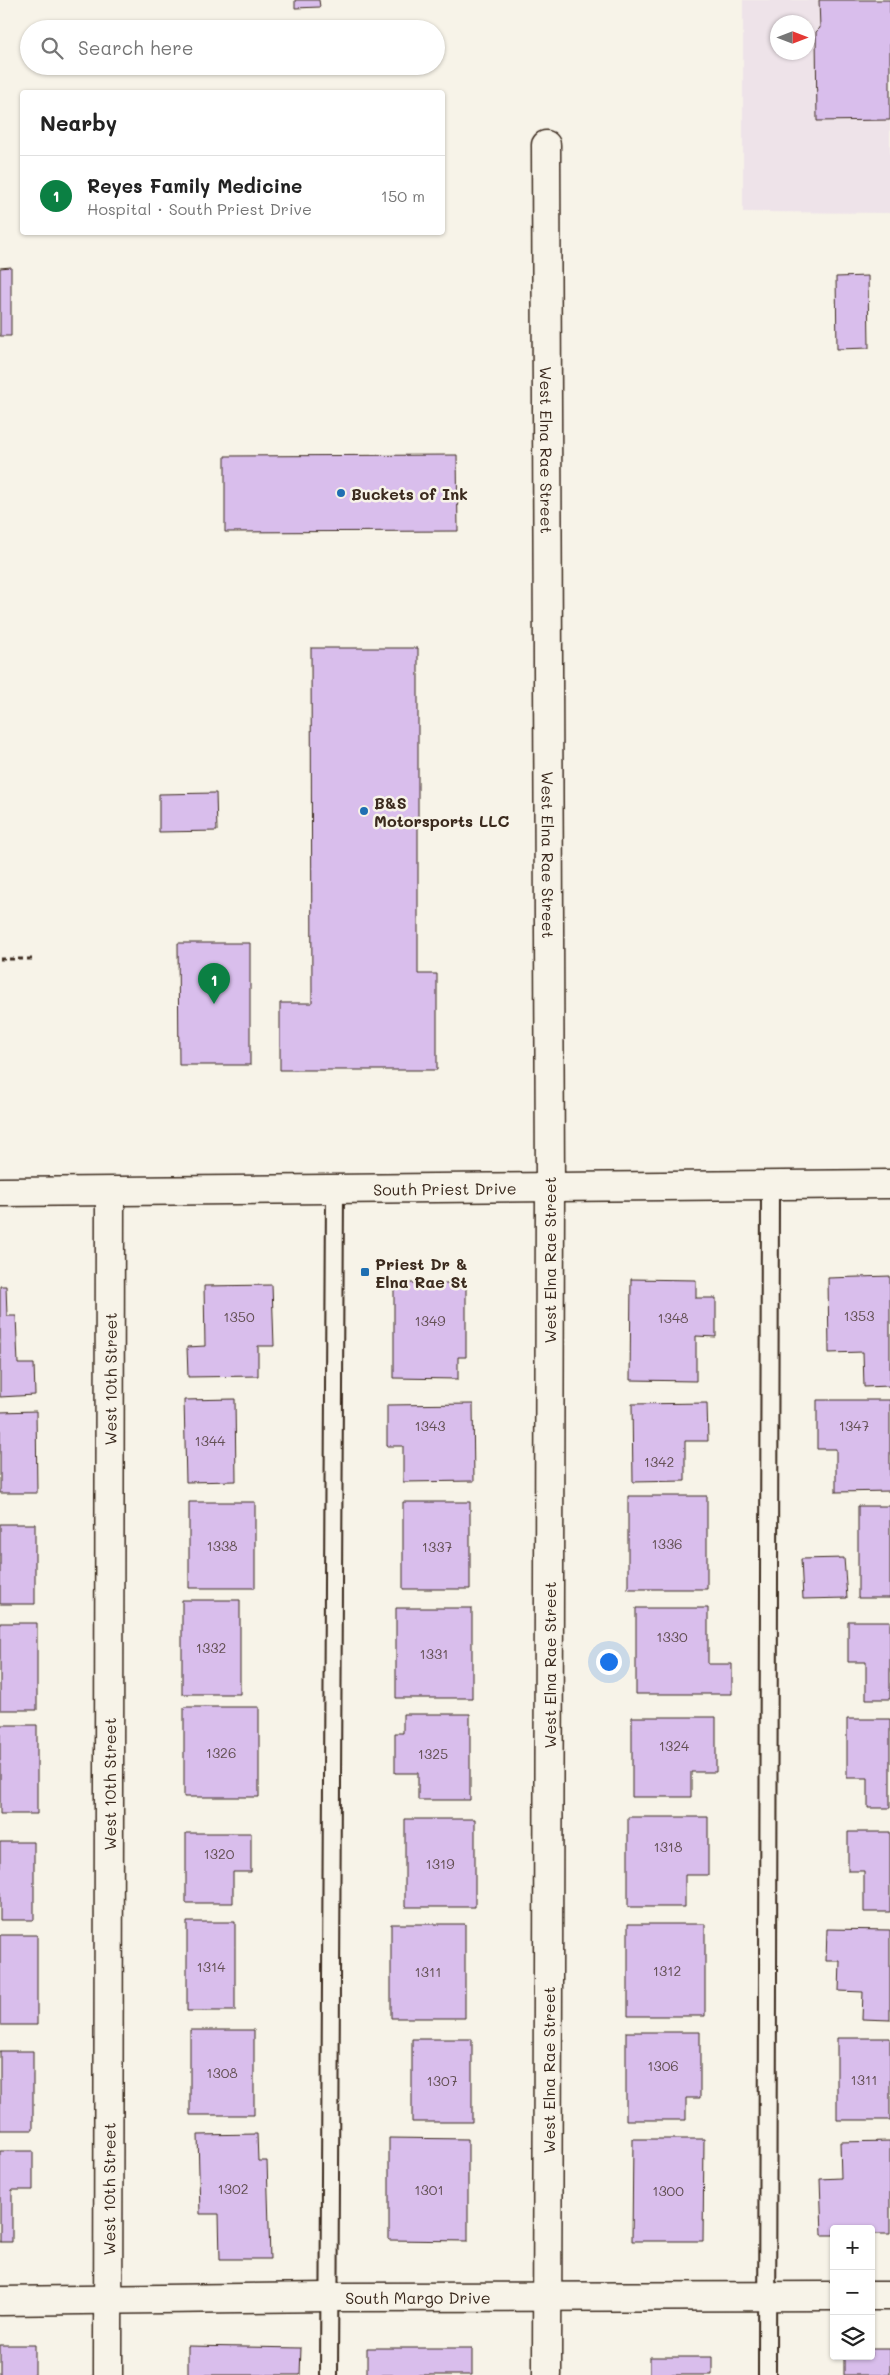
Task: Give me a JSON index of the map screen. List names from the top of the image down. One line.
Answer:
{"streets":{"street":["West Elna Rae Street","South Priest Drive","West 10th Street","South Margo Drive"]},"crossings":[["West Elna Rae Street","South Priest Drive"],["West Elna Rae Street","South Margo Drive"],["South Priest Drive","West 10th Street"],["West 10th Street","South Margo Drive"]],"places":{"other":["Buckets of Ink","B&S Motorsports LLC"],"transit":["Priest Dr & Elna Rae St"]},"house_numbers":["1353","1350","1348","1349","1343","1347","1344","1342","1336","1338","1337","1330","1332","1331","1324","1326","1325","1318","1320","1319","1314","1312","1311","1306","1308","1311","1307","1302","1301","1300"],"north":"right","page":{"search":"Search here","heading":"Nearby","list":[{"mark":"1","name":"Reyes Family Medicine","note":"Hospital · South Priest Drive","value":"150 m"}],"pins":"1","map_buttons":["+","−"]}}
